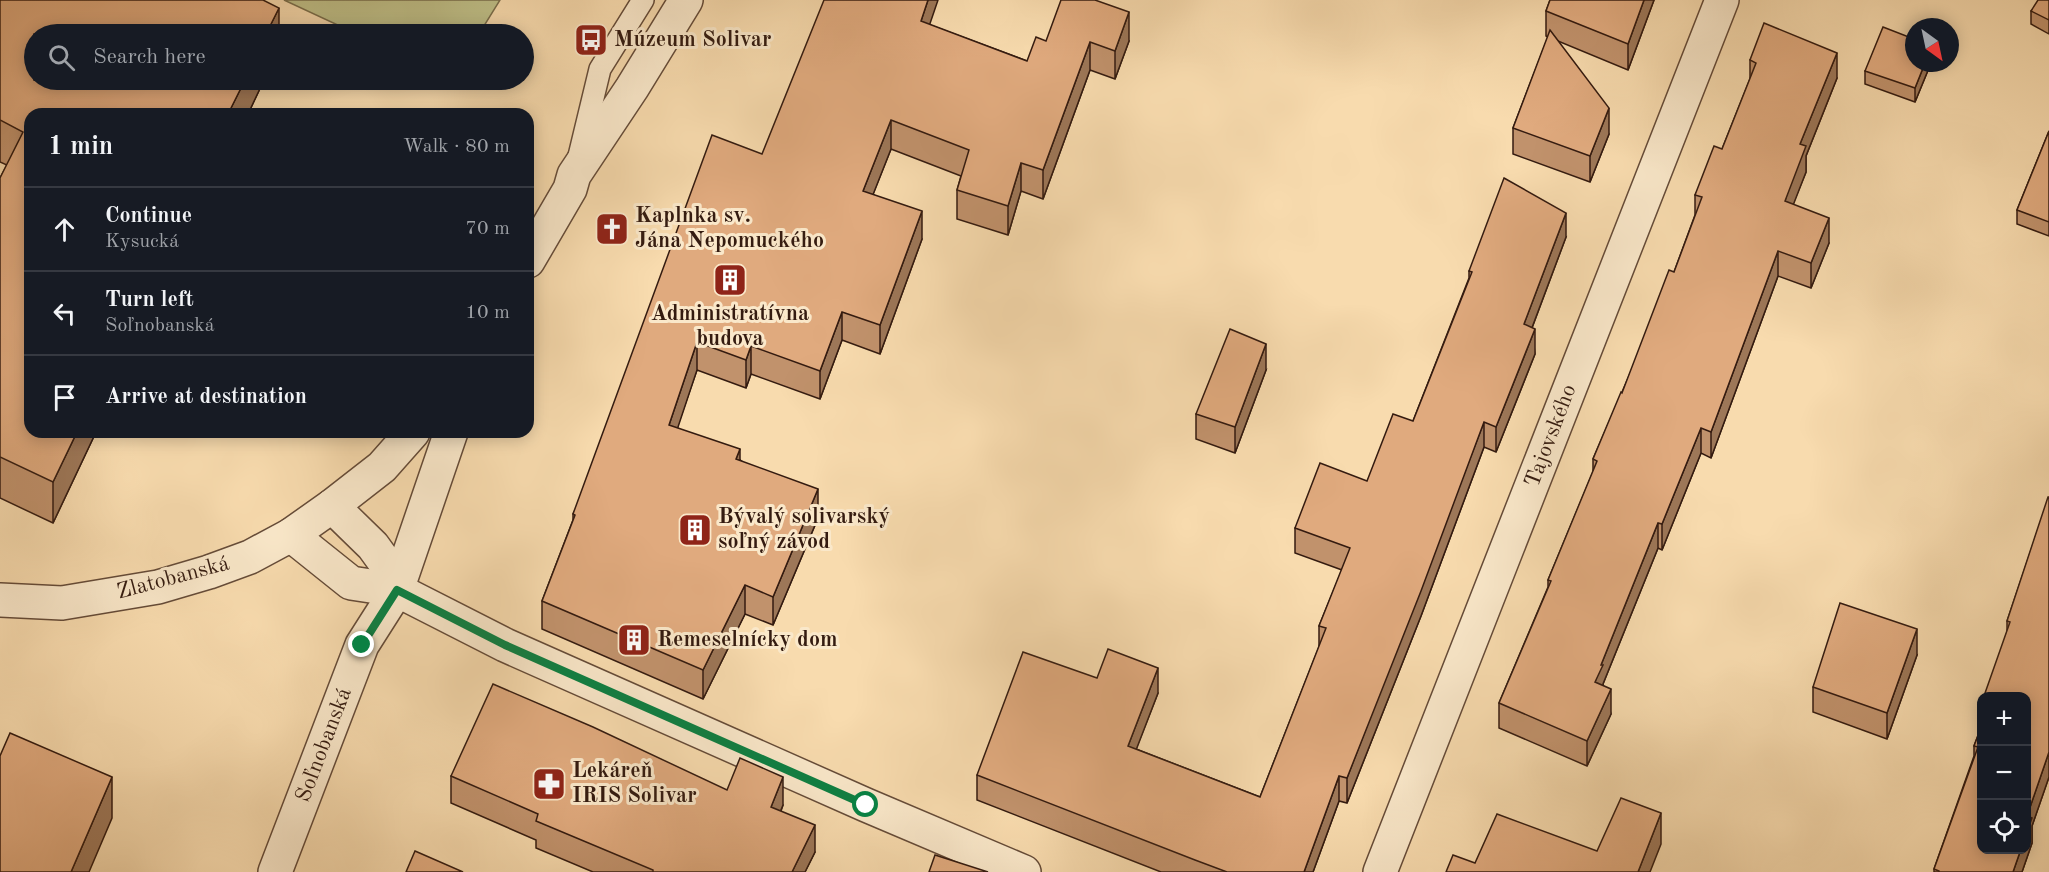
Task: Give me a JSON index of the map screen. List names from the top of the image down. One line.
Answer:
{"streets":{"street":["Tajovského","Zlatobanská","Soľnobanská"]},"places":{"bus stop":["Múzeum Solivar"],"church":["Kaplnka sv. Jána Nepomuckého"],"building":["Administratívna budova","Bývalý solivarský soľný závod","Remeselnícky dom"],"pharmacy":["Lekáreň IRIS Solivar"]},"north":"bottom right","page":{"search":"Search here","heading":["1 min","Walk · 80 m"],"list":[["Continue","Kysucká","70 m"],["Turn left","Soľnobanská","10 m"],"Arrive at destination"],"map_buttons":["+","−"]}}
